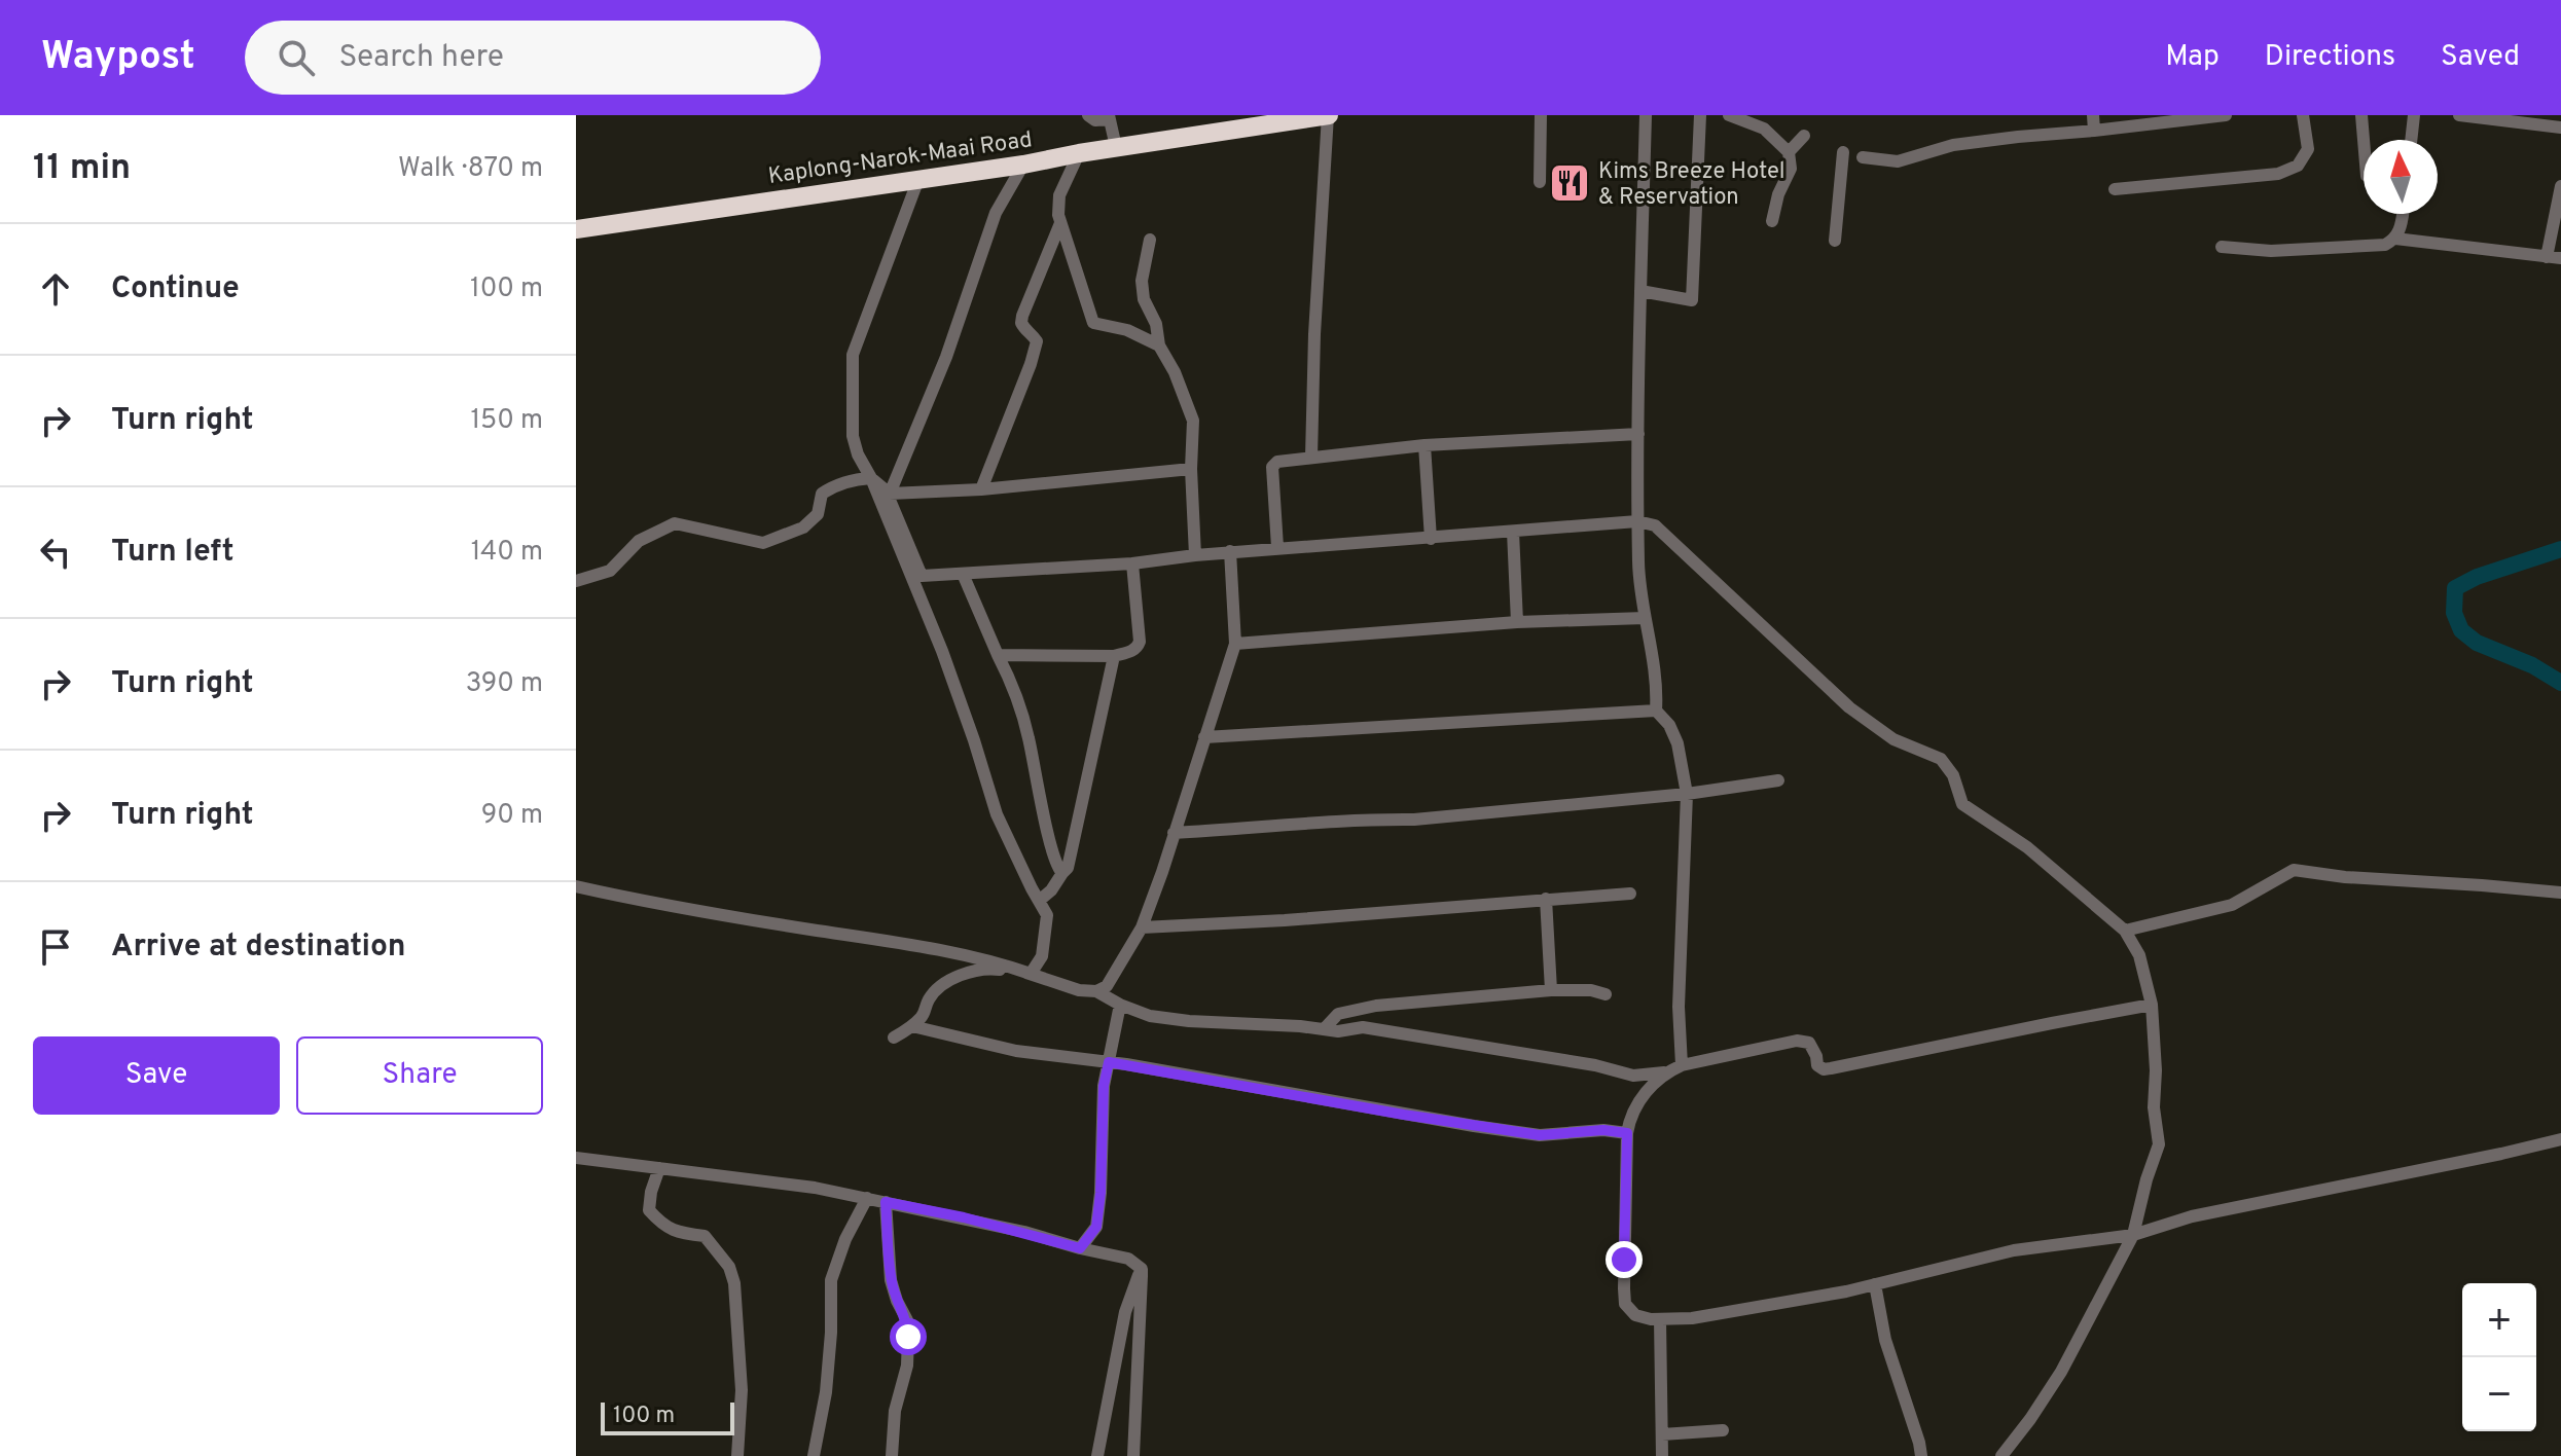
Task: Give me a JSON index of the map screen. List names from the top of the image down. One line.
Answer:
{"streets":{"highway":["Kaplong-Narok-Maai Road"]},"places":{"restaurant":["Kims Breeze Hotel & Reservation"]},"scale_bar":"100 m","north":"top","page":{"header":"Waypost","search":"Search here","nav":["Map","Directions","Saved"],"heading":["11 min","Walk · 870 m"],"list":[["Continue","100 m"],["Turn right","150 m"],["Turn left","140 m"],["Turn right","390 m"],["Turn right","90 m"],"Arrive at destination"],"buttons":["Save","Share"],"map_buttons":["+","−"],"scale":"100 m"}}
